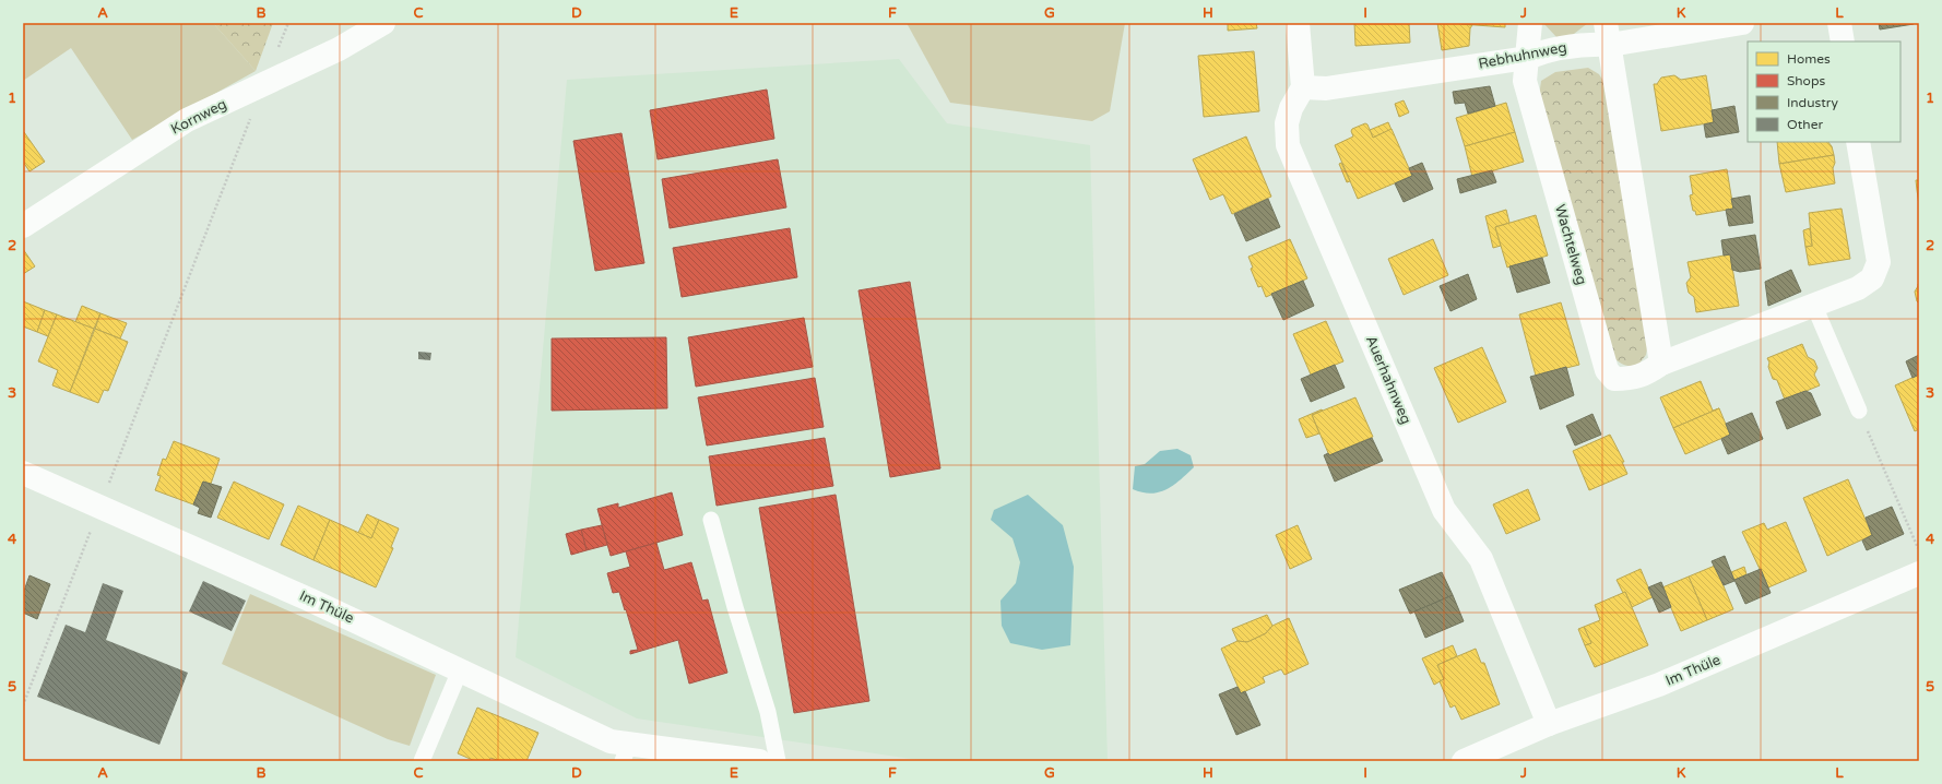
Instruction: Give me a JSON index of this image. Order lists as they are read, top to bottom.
{
  "streets": {
    "street": [
      "Rebhuhnweg",
      "Kornweg",
      "Wachtelweg",
      "Auerhahnweg",
      "Im Thüle"
    ]
  },
  "crossings": [
    ["Rebhuhnweg", "Wachtelweg"],
    ["Rebhuhnweg", "Auerhahnweg"],
    ["Auerhahnweg", "Im Thüle"]
  ],
  "legend": [
    "Homes",
    "Shops",
    "Industry",
    "Other"
  ],
  "grid": {
    "columns": [
      "A",
      "B",
      "C",
      "D",
      "E",
      "F",
      "G",
      "H",
      "I",
      "J",
      "K",
      "L"
    ],
    "rows": [
      "1",
      "2",
      "3",
      "4",
      "5"
    ]
  }
}
